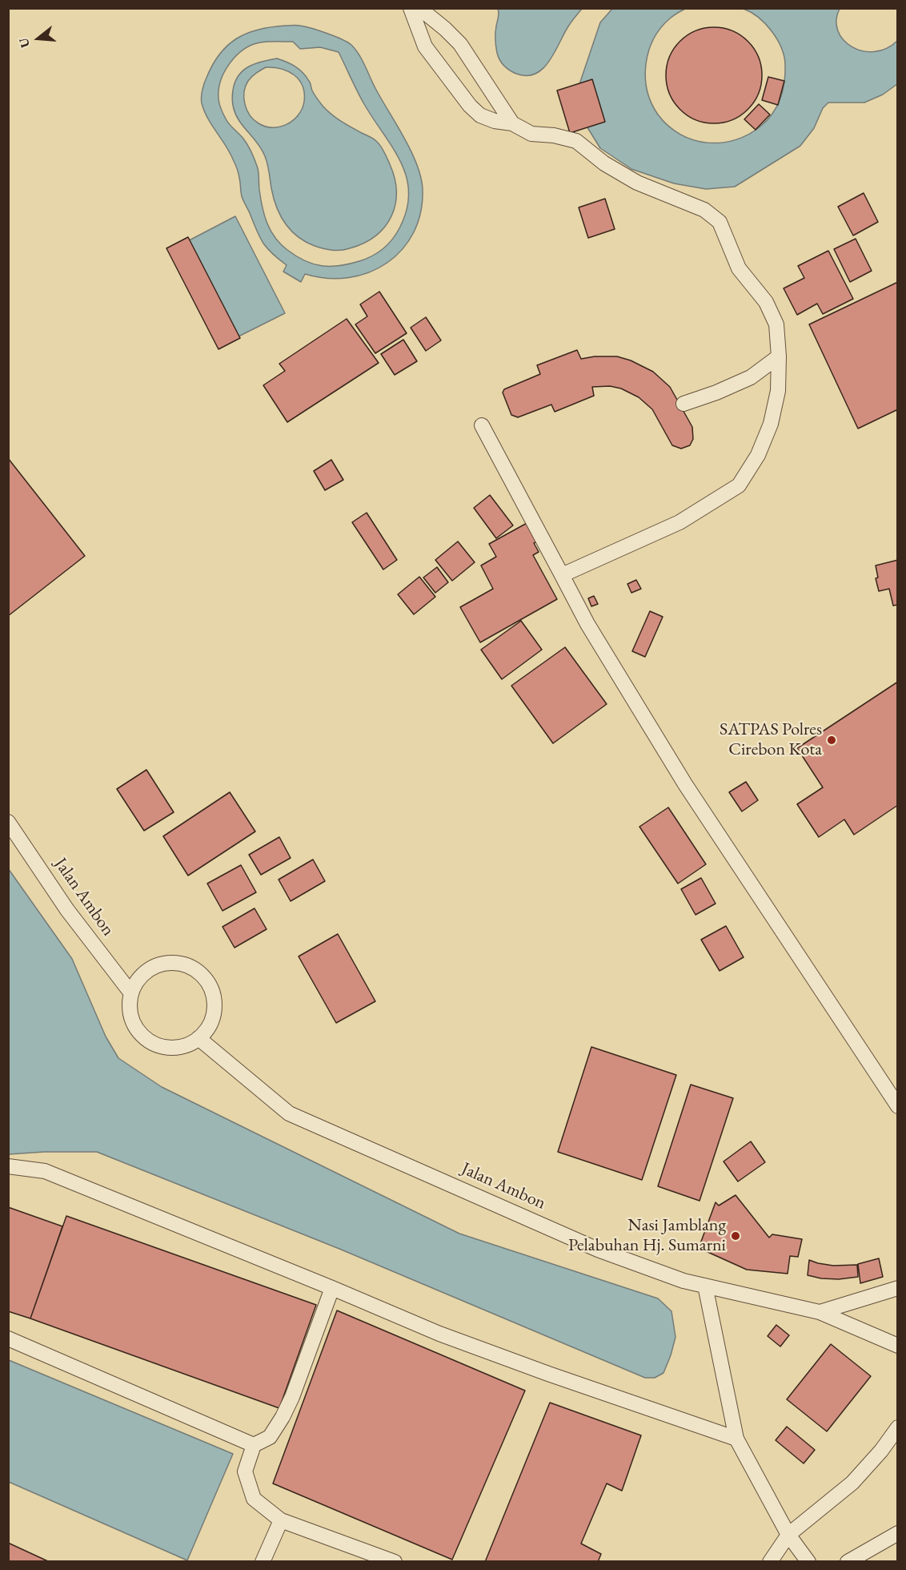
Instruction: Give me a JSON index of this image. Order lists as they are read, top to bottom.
{
  "streets": {
    "lane": ["Jalan Ambon"]
  },
  "places": ["SATPAS Polres Cirebon Kota", "Nasi Jamblang Pelabuhan Hj. Sumarni"],
  "north": "left"
}
